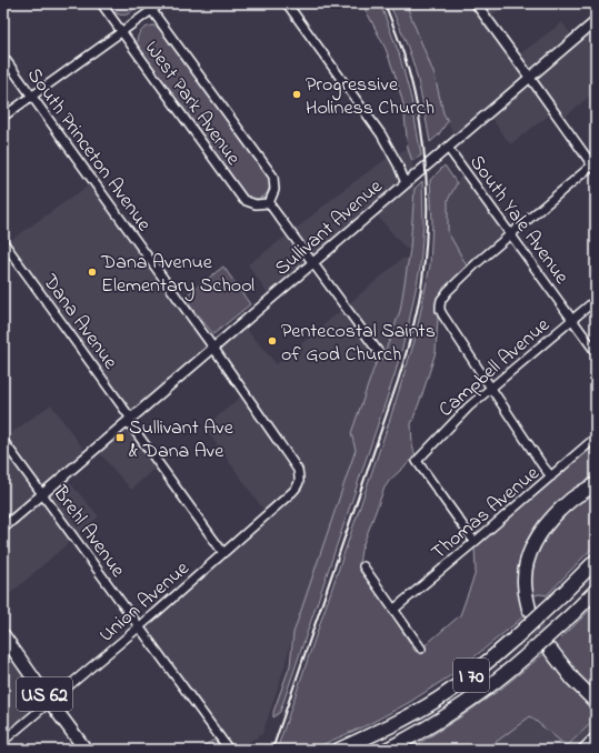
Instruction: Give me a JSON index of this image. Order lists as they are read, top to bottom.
{
  "streets": {
    "highway": ["I 70"],
    "main road": ["US 62"],
    "street": [
      "West Park Avenue",
      "South Princeton Avenue",
      "South Yale Avenue",
      "Sullivant Avenue",
      "Dana Avenue",
      "Campbell Avenue",
      "Thomas Avenue",
      "Brehl Avenue",
      "Union Avenue"
    ]
  },
  "crossings": [
    ["South Princeton Avenue", "Sullivant Avenue"],
    ["South Princeton Avenue", "Union Avenue"],
    ["South Yale Avenue", "Sullivant Avenue"],
    ["South Yale Avenue", "Campbell Avenue"],
    ["Sullivant Avenue", "Dana Avenue"],
    ["Sullivant Avenue", "Brehl Avenue"],
    ["Dana Avenue", "Union Avenue"],
    ["Campbell Avenue", "Thomas Avenue"],
    ["Brehl Avenue", "Union Avenue"],
    ["Union Avenue", "US 62"]
  ],
  "places": {
    "other": ["Progressive Holiness Church", "Dana Avenue Elementary School", "Pentecostal Saints of God Church"],
    "transit": ["Sullivant Ave & Dana Ave"]
  }
}
